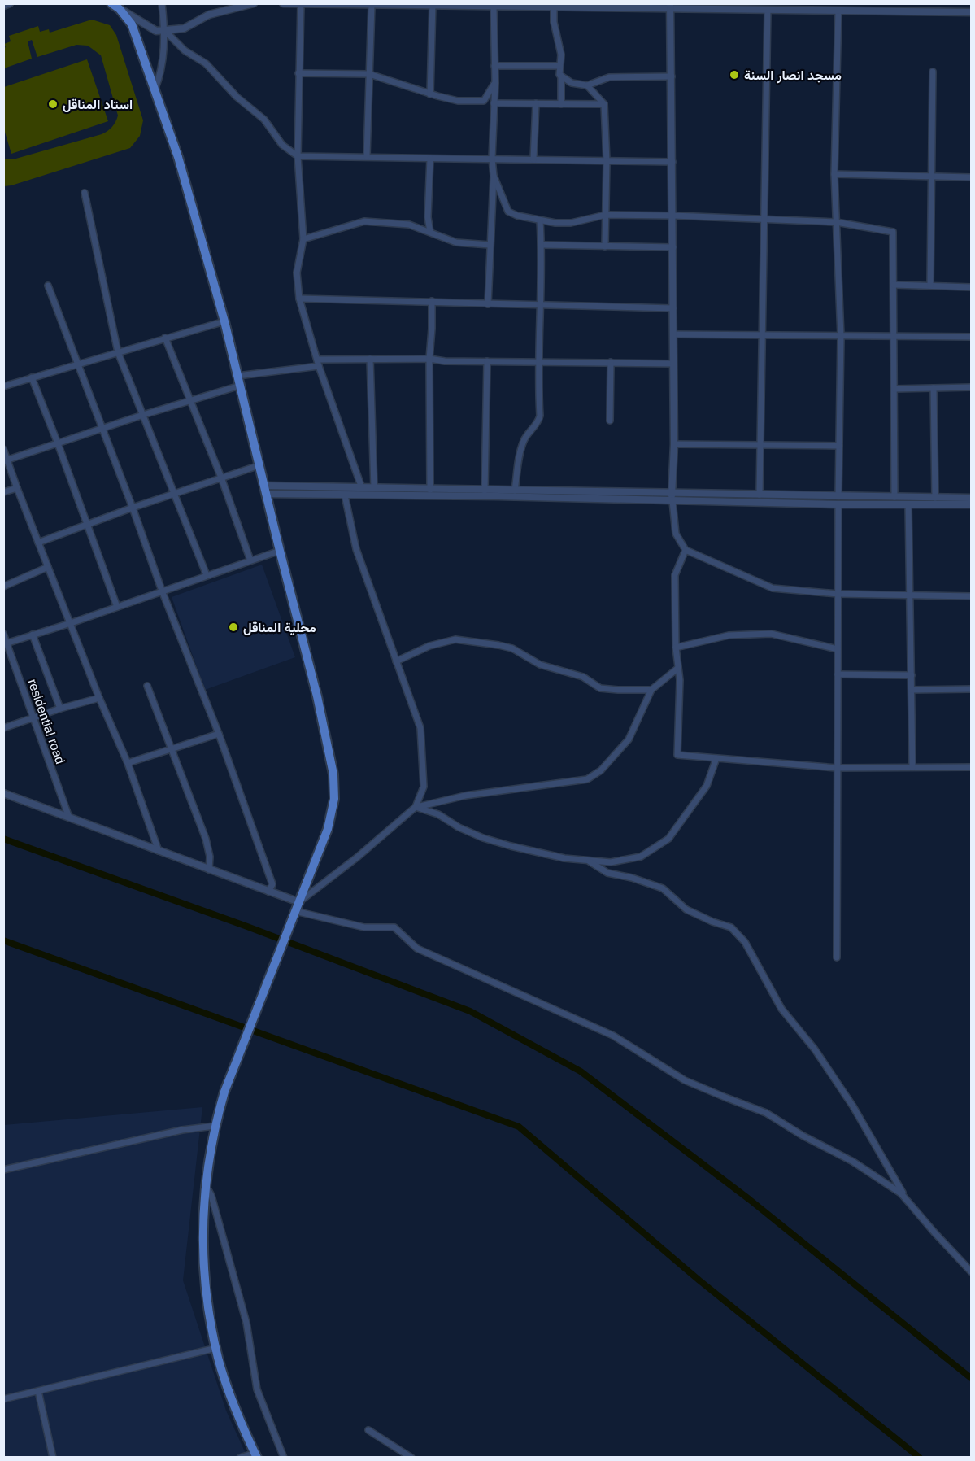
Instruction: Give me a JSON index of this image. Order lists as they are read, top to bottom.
{
  "streets": {
    "street": ["residential road"]
  },
  "places": ["مسجد انصار السنة", "استاد المناقل", "محلية المناقل"]
}
